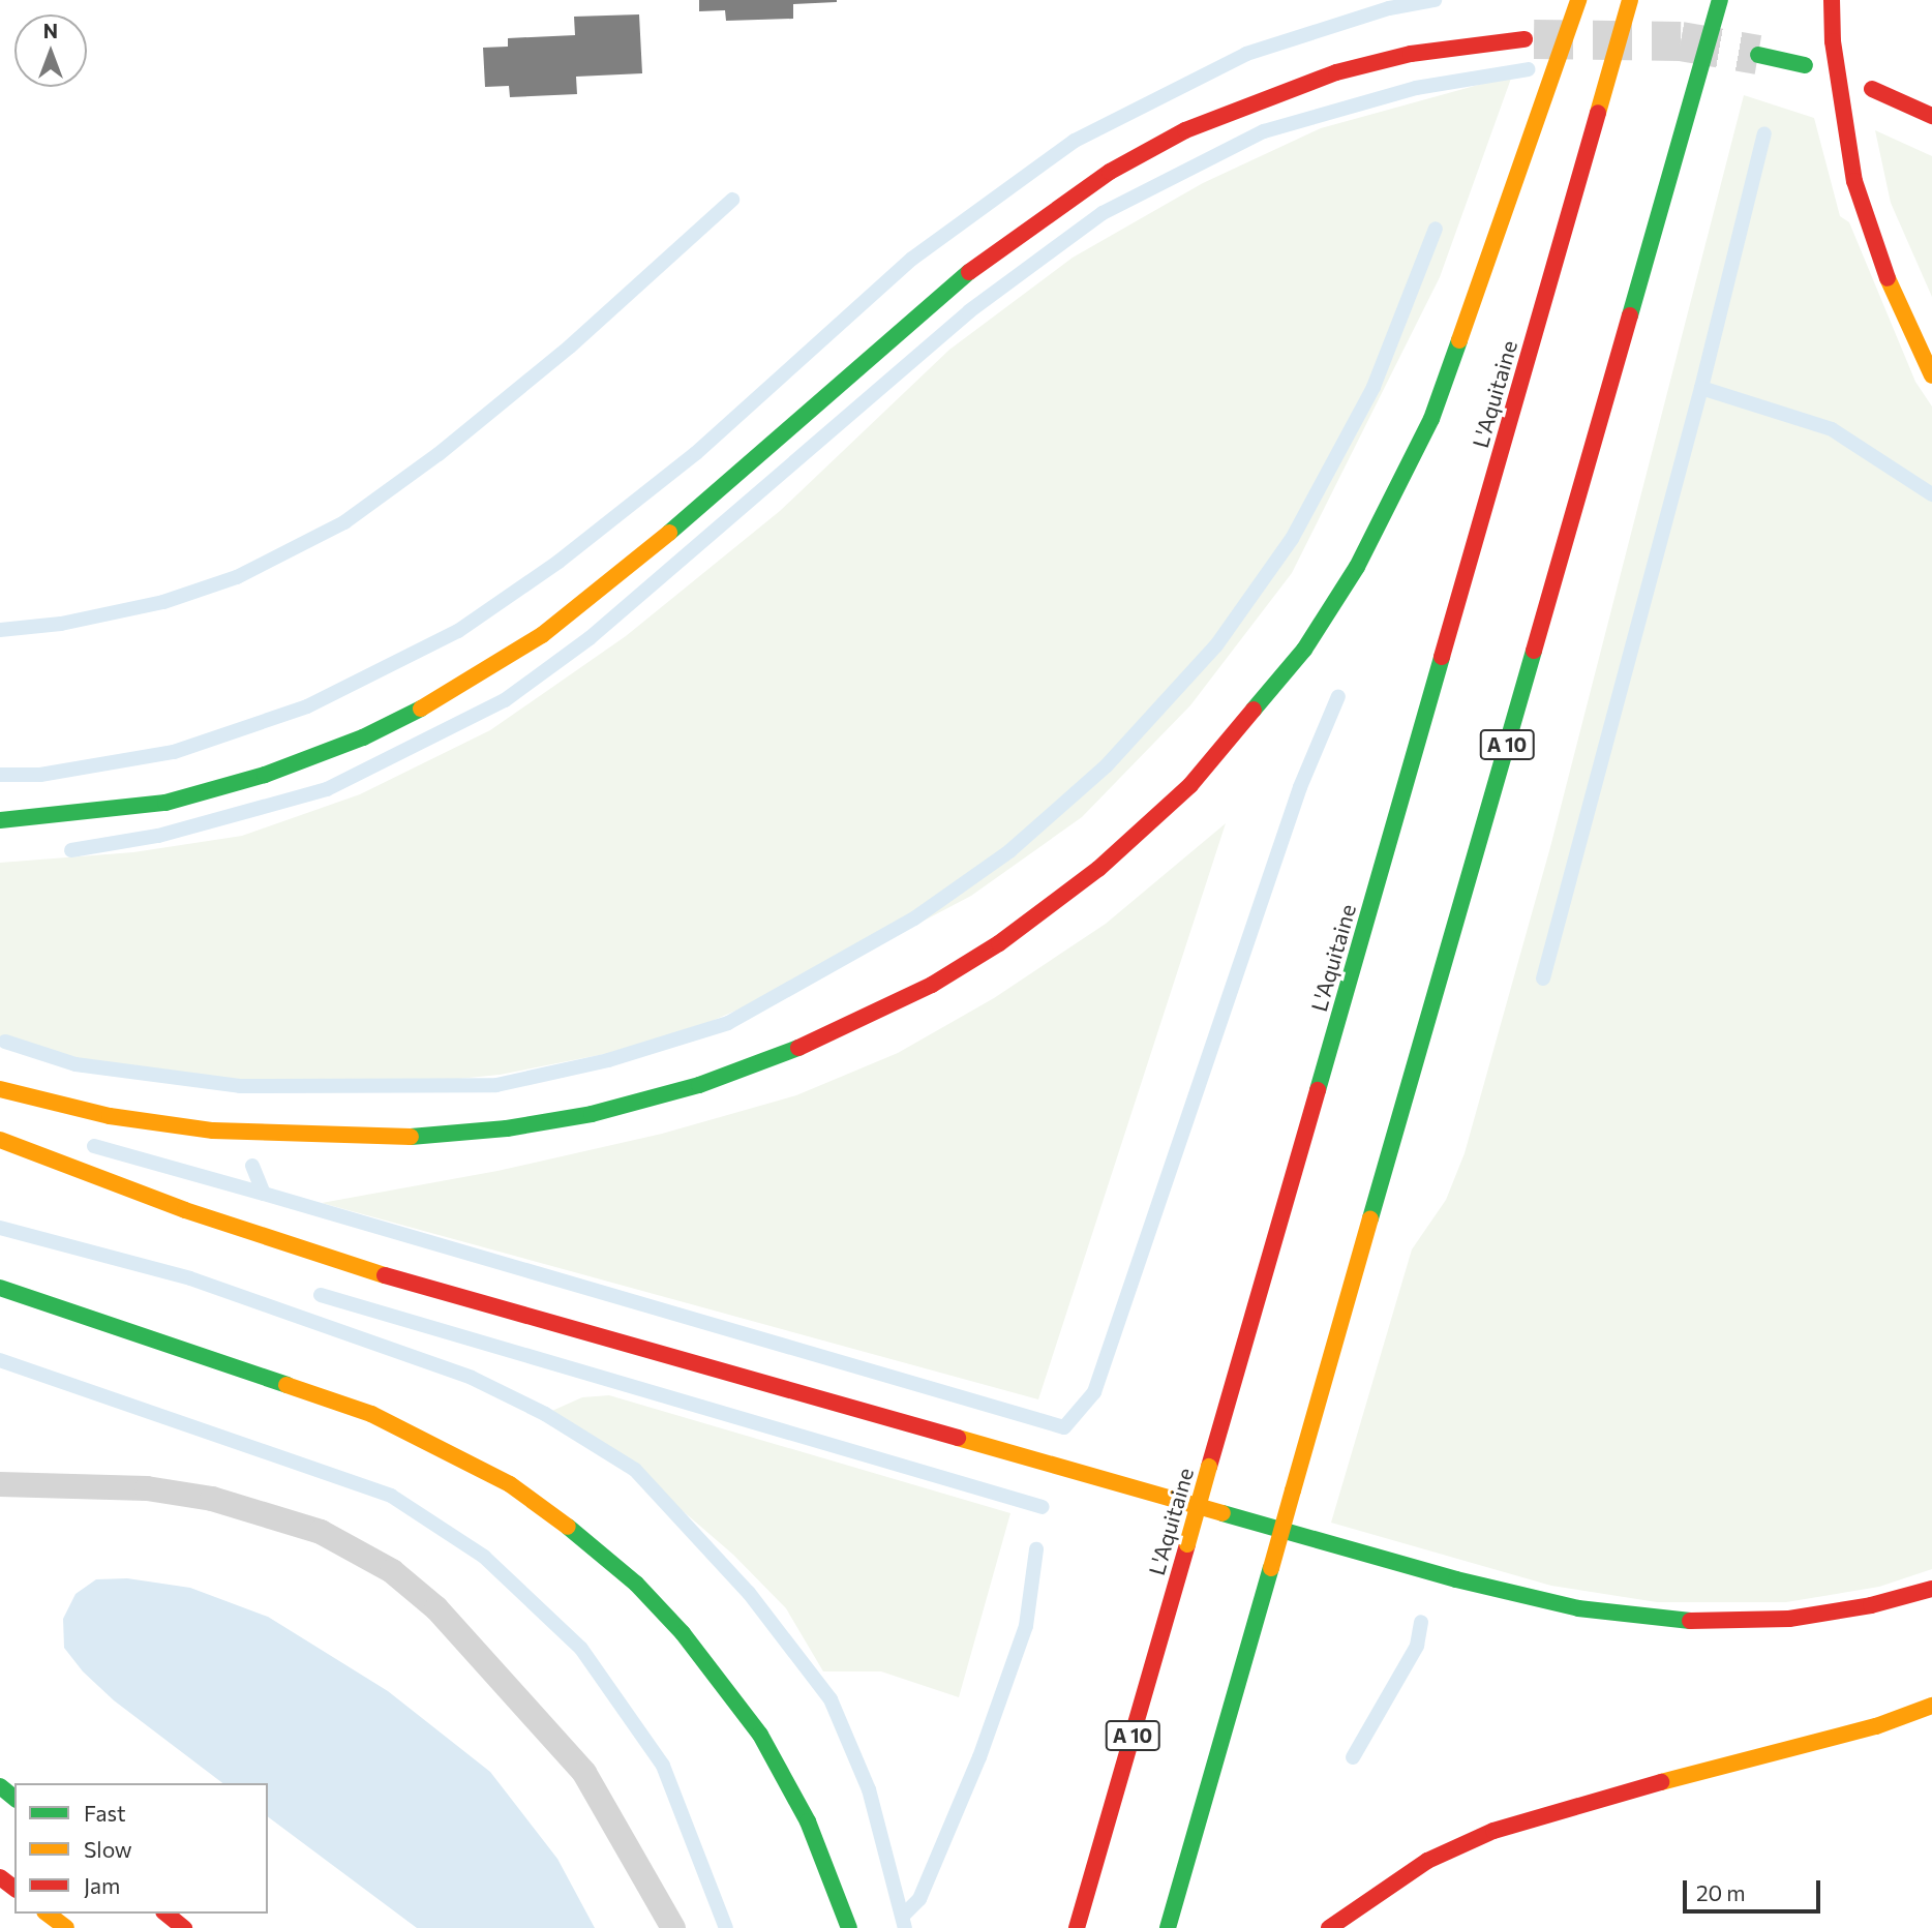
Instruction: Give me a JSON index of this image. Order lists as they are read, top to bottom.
{
  "streets": {
    "highway": ["L'Aquitaine", "A 10"]
  },
  "legend": ["Fast", "Slow", "Jam"],
  "scale_bar": "20 m",
  "north": "top"
}
